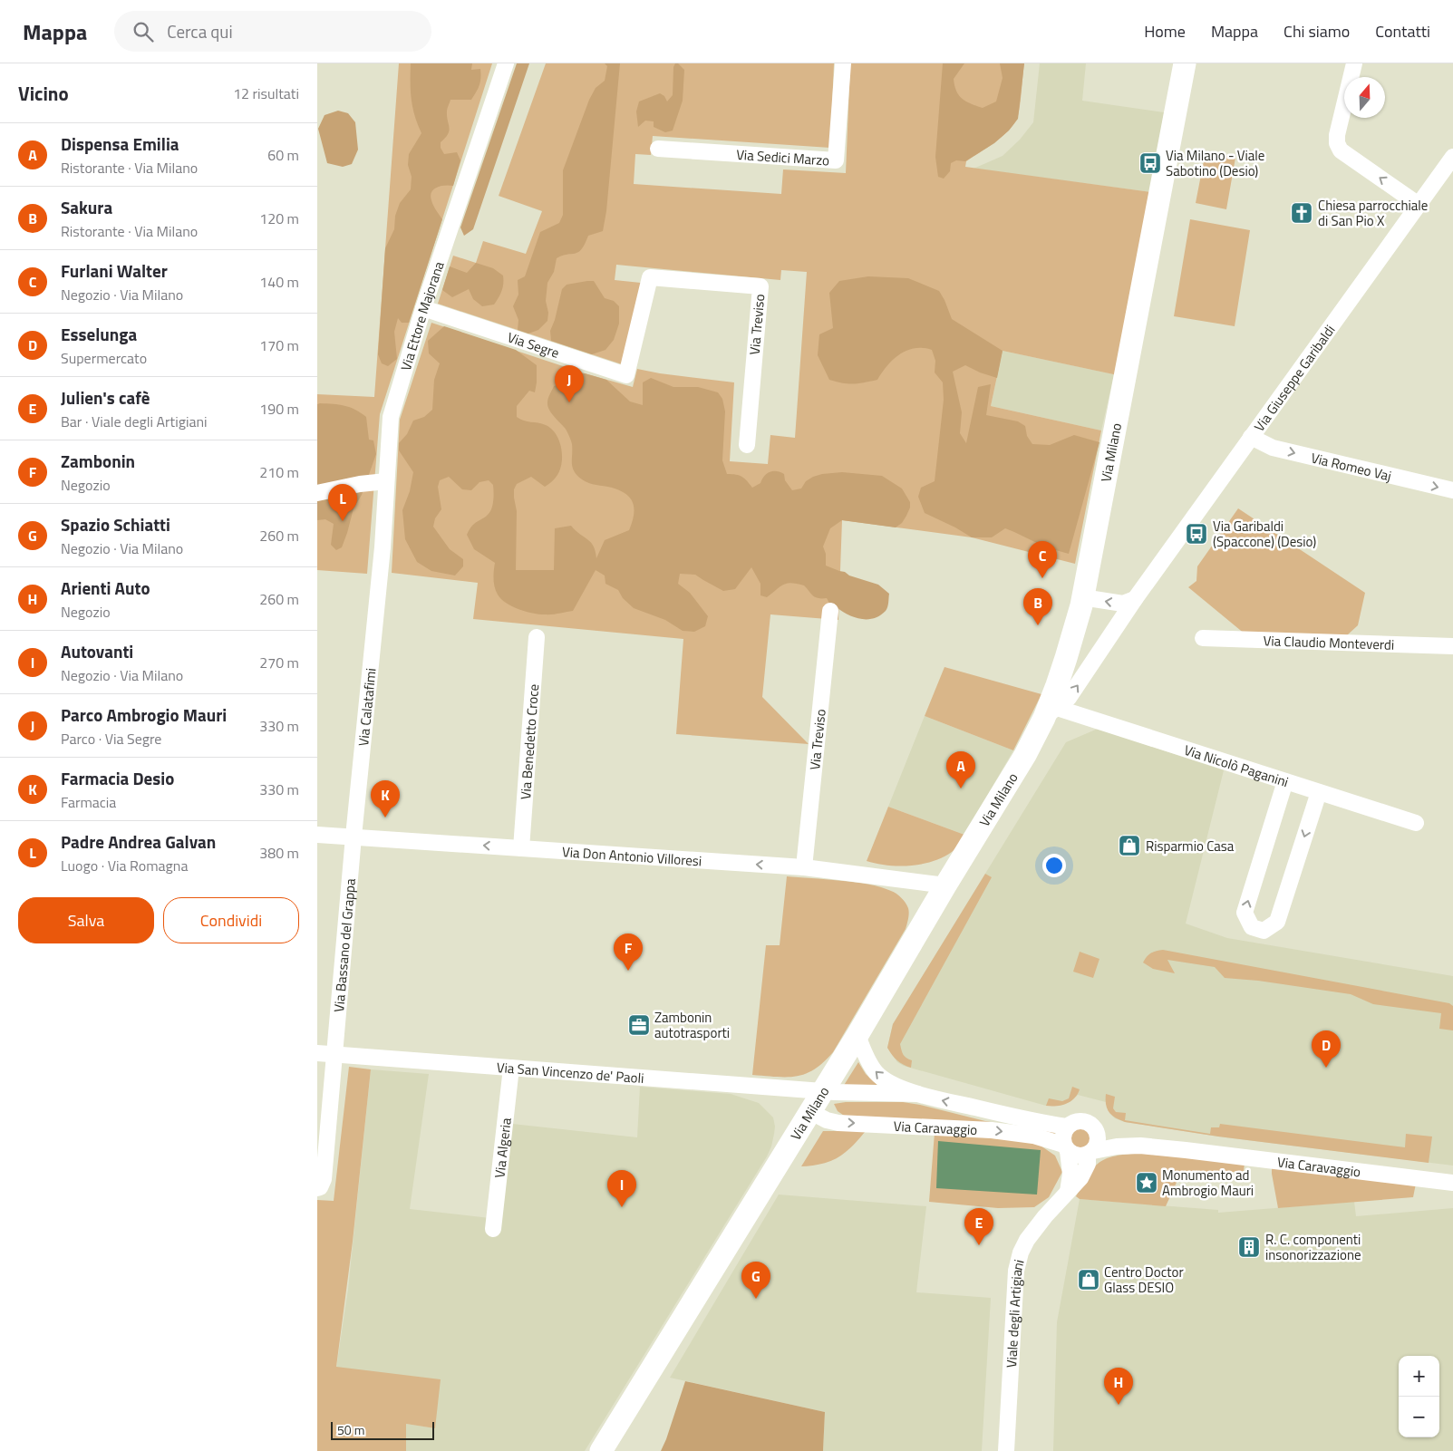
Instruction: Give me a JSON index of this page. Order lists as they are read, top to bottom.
{
  "streets": {
    "main road": ["Via Milano"],
    "street": [
      "Via Sedici Marzo",
      "Via Ettore Majorana",
      "Via Treviso",
      "Via Segre",
      "Via Giuseppe Garibaldi",
      "Via Romeo Vaj",
      "Via Claudio Monteverdi",
      "Via Calatafimi",
      "Via Benedetto Croce",
      "Via Nicolò Paganini",
      "Via Don Antonio Villoresi",
      "Via Bassano del Grappa",
      "Via San Vincenzo de' Paoli",
      "Via Caravaggio",
      "Via Algeria",
      "Viale degli Artigiani"
    ]
  },
  "crossings": [
    ["Via Ettore Majorana", "Via Segre"],
    ["Via Ettore Majorana", "Via Calatafimi"],
    ["Via Treviso", "Via Segre"],
    ["Via Treviso", "Via Don Antonio Villoresi"],
    ["Via Giuseppe Garibaldi", "Via Milano"],
    ["Via Giuseppe Garibaldi", "Via Romeo Vaj"],
    ["Via Giuseppe Garibaldi", "Via Nicolò Paganini"],
    ["Via Milano", "Via Nicolò Paganini"],
    ["Via Milano", "Via Don Antonio Villoresi"],
    ["Via Milano", "Via San Vincenzo de' Paoli"],
    ["Via Milano", "Via Caravaggio"],
    ["Via Calatafimi", "Via Don Antonio Villoresi"],
    ["Via Calatafimi", "Via Bassano del Grappa"],
    ["Via Benedetto Croce", "Via Don Antonio Villoresi"],
    ["Via Don Antonio Villoresi", "Via Bassano del Grappa"],
    ["Via Bassano del Grappa", "Via San Vincenzo de' Paoli"],
    ["Via San Vincenzo de' Paoli", "Via Caravaggio"],
    ["Via San Vincenzo de' Paoli", "Via Algeria"],
    ["Via Caravaggio", "Viale degli Artigiani"]
  ],
  "one_way": ["Via Romeo Vaj", "Via Don Antonio Villoresi"],
  "places": {
    "bus stop": ["Via Milano - Viale Sabotino (Desio)", "Via Garibaldi (Spaccone) (Desio)"],
    "church": ["Chiesa parrocchiale di San Pio X"],
    "shop": ["Risparmio Casa", "Centro Doctor Glass DESIO"],
    "office": ["Zambonin autotrasporti"],
    "place": ["Monumento ad Ambrogio Mauri"],
    "building": ["R. C. componenti insonorizzazione"]
  },
  "scale_bar": "50 m",
  "north": "top",
  "page": {
    "header": "Mappa",
    "search": "Cerca qui",
    "nav": [
      "Home",
      "Mappa",
      "Chi siamo",
      "Contatti"
    ],
    "heading": ["Vicino", "12 risultati"],
    "list": [
      {
        "mark": "A",
        "name": "Dispensa Emilia",
        "note": "Ristorante · Via Milano",
        "value": "60 m"
      },
      {
        "mark": "B",
        "name": "Sakura",
        "note": "Ristorante · Via Milano",
        "value": "120 m"
      },
      {
        "mark": "C",
        "name": "Furlani Walter",
        "note": "Negozio · Via Milano",
        "value": "140 m"
      },
      {
        "mark": "D",
        "name": "Esselunga",
        "note": "Supermercato",
        "value": "170 m"
      },
      {
        "mark": "E",
        "name": "Julien's cafè",
        "note": "Bar · Viale degli Artigiani",
        "value": "190 m"
      },
      {
        "mark": "F",
        "name": "Zambonin",
        "note": "Negozio",
        "value": "210 m"
      },
      {
        "mark": "G",
        "name": "Spazio Schiatti",
        "note": "Negozio · Via Milano",
        "value": "260 m"
      },
      {
        "mark": "H",
        "name": "Arienti Auto",
        "note": "Negozio",
        "value": "260 m"
      },
      {
        "mark": "I",
        "name": "Autovanti",
        "note": "Negozio · Via Milano",
        "value": "270 m"
      },
      {
        "mark": "J",
        "name": "Parco Ambrogio Mauri",
        "note": "Parco · Via Segre",
        "value": "330 m"
      },
      {
        "mark": "K",
        "name": "Farmacia Desio",
        "note": "Farmacia",
        "value": "330 m"
      },
      {
        "mark": "L",
        "name": "Padre Andrea Galvan",
        "note": "Luogo · Via Romagna",
        "value": "380 m"
      }
    ],
    "pins": [
      "J",
      "L",
      "C",
      "B",
      "A",
      "K",
      "F",
      "D",
      "I",
      "E",
      "G",
      "H"
    ],
    "buttons": ["Salva", "Condividi"],
    "map_buttons": ["+", "−"],
    "scale": "50 m"
  }
}
